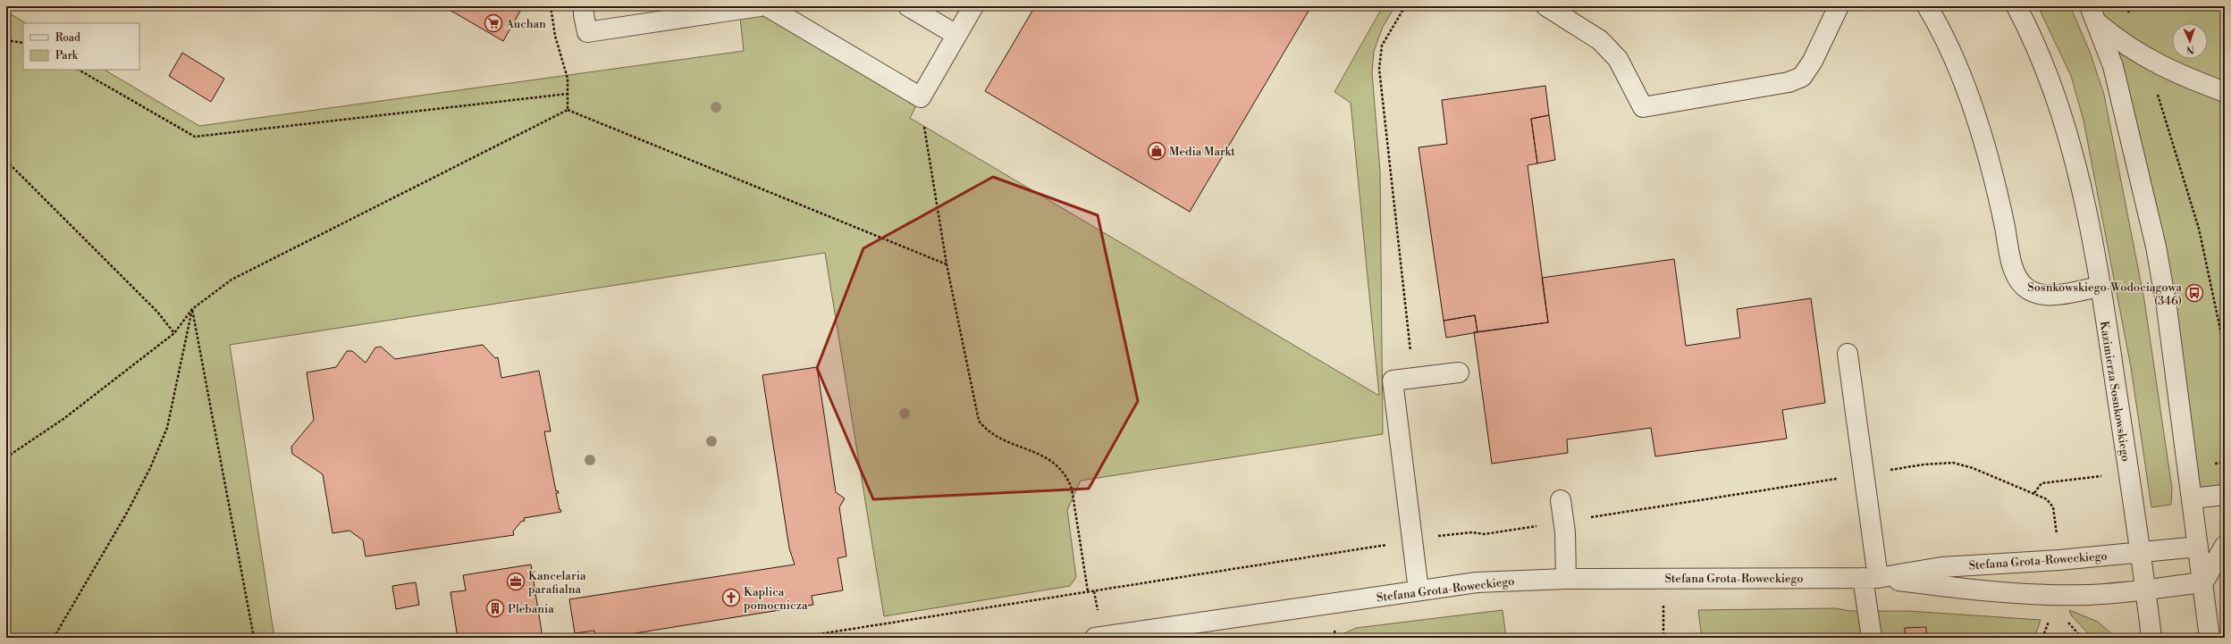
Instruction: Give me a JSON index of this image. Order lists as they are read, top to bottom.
{
  "streets": {
    "street": ["Kazimierza Sosnkowskiego", "Stefana Grota-Roweckiego"]
  },
  "crossings": [
    ["Kazimierza Sosnkowskiego", "Stefana Grota-Roweckiego"]
  ],
  "places": {
    "supermarket": ["Auchan"],
    "shop": ["Media Markt"],
    "bus stop": ["Sosnkowskiego-Wodociągowa (346)"],
    "office": ["Kancelaria parafialna"],
    "church": ["Kaplica pomocnicza"],
    "building": ["Plebania"]
  },
  "legend": ["Road", "Park"],
  "north": "bottom"
}
